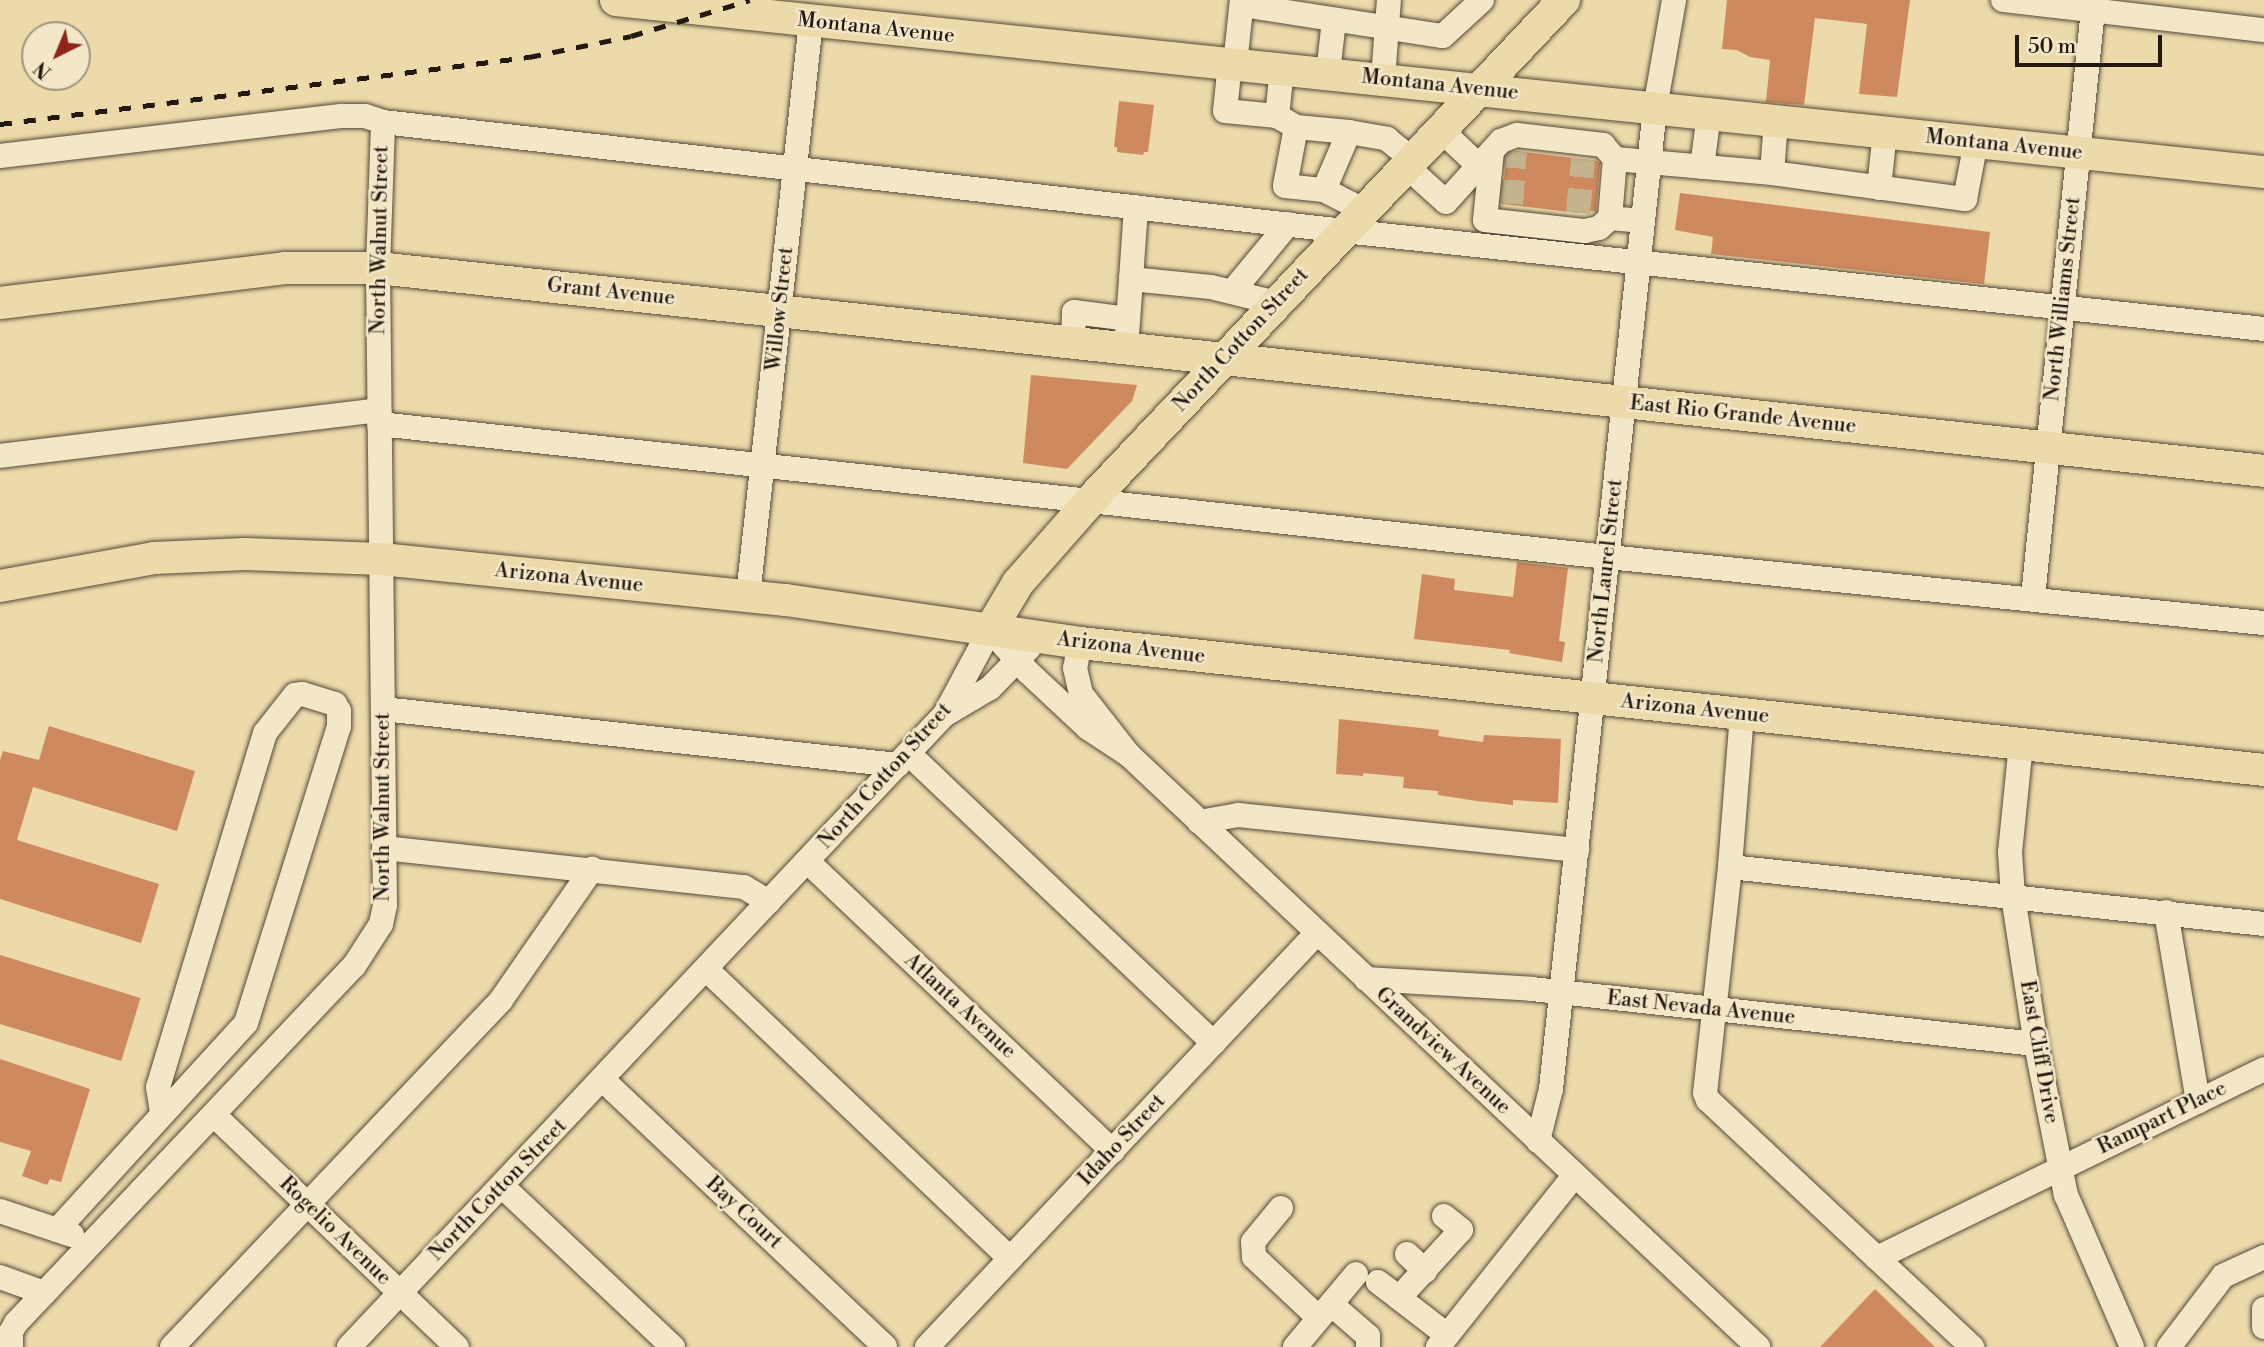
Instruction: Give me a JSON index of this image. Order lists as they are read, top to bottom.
{
  "streets": {
    "main road": [
      "Montana Avenue",
      "Grant Avenue",
      "North Cotton Street",
      "East Rio Grande Avenue",
      "Arizona Avenue"
    ],
    "street": [
      "North Walnut Street",
      "North Williams Street",
      "Willow Street",
      "North Laurel Street",
      "Atlanta Avenue",
      "East Nevada Avenue",
      "Grandview Avenue",
      "East Cliff Drive",
      "Rampart Place",
      "Idaho Street",
      "Bay Court",
      "Rogelio Avenue"
    ]
  },
  "crossings": [
    ["Montana Avenue", "North Williams Street"],
    ["Montana Avenue", "Willow Street"],
    ["Montana Avenue", "North Cotton Street"],
    ["Montana Avenue", "North Laurel Street"],
    ["North Walnut Street", "Grant Avenue"],
    ["North Walnut Street", "Arizona Avenue"],
    ["North Walnut Street", "Rogelio Avenue"],
    ["Grant Avenue", "Willow Street"],
    ["Grant Avenue", "North Cotton Street"],
    ["Grant Avenue", "East Rio Grande Avenue"],
    ["North Williams Street", "East Rio Grande Avenue"],
    ["Willow Street", "Arizona Avenue"],
    ["North Cotton Street", "East Rio Grande Avenue"],
    ["North Cotton Street", "Arizona Avenue"],
    ["North Cotton Street", "Atlanta Avenue"],
    ["North Cotton Street", "Grandview Avenue"],
    ["North Cotton Street", "Bay Court"],
    ["North Cotton Street", "Rogelio Avenue"],
    ["East Rio Grande Avenue", "North Laurel Street"],
    ["North Laurel Street", "Arizona Avenue"],
    ["North Laurel Street", "East Nevada Avenue"],
    ["North Laurel Street", "Grandview Avenue"],
    ["Arizona Avenue", "Grandview Avenue"],
    ["Arizona Avenue", "East Cliff Drive"],
    ["Atlanta Avenue", "Idaho Street"],
    ["East Nevada Avenue", "Grandview Avenue"],
    ["East Nevada Avenue", "East Cliff Drive"],
    ["Grandview Avenue", "Idaho Street"],
    ["East Cliff Drive", "Rampart Place"]
  ],
  "scale_bar": "50 m",
  "north": "bottom left"
}
